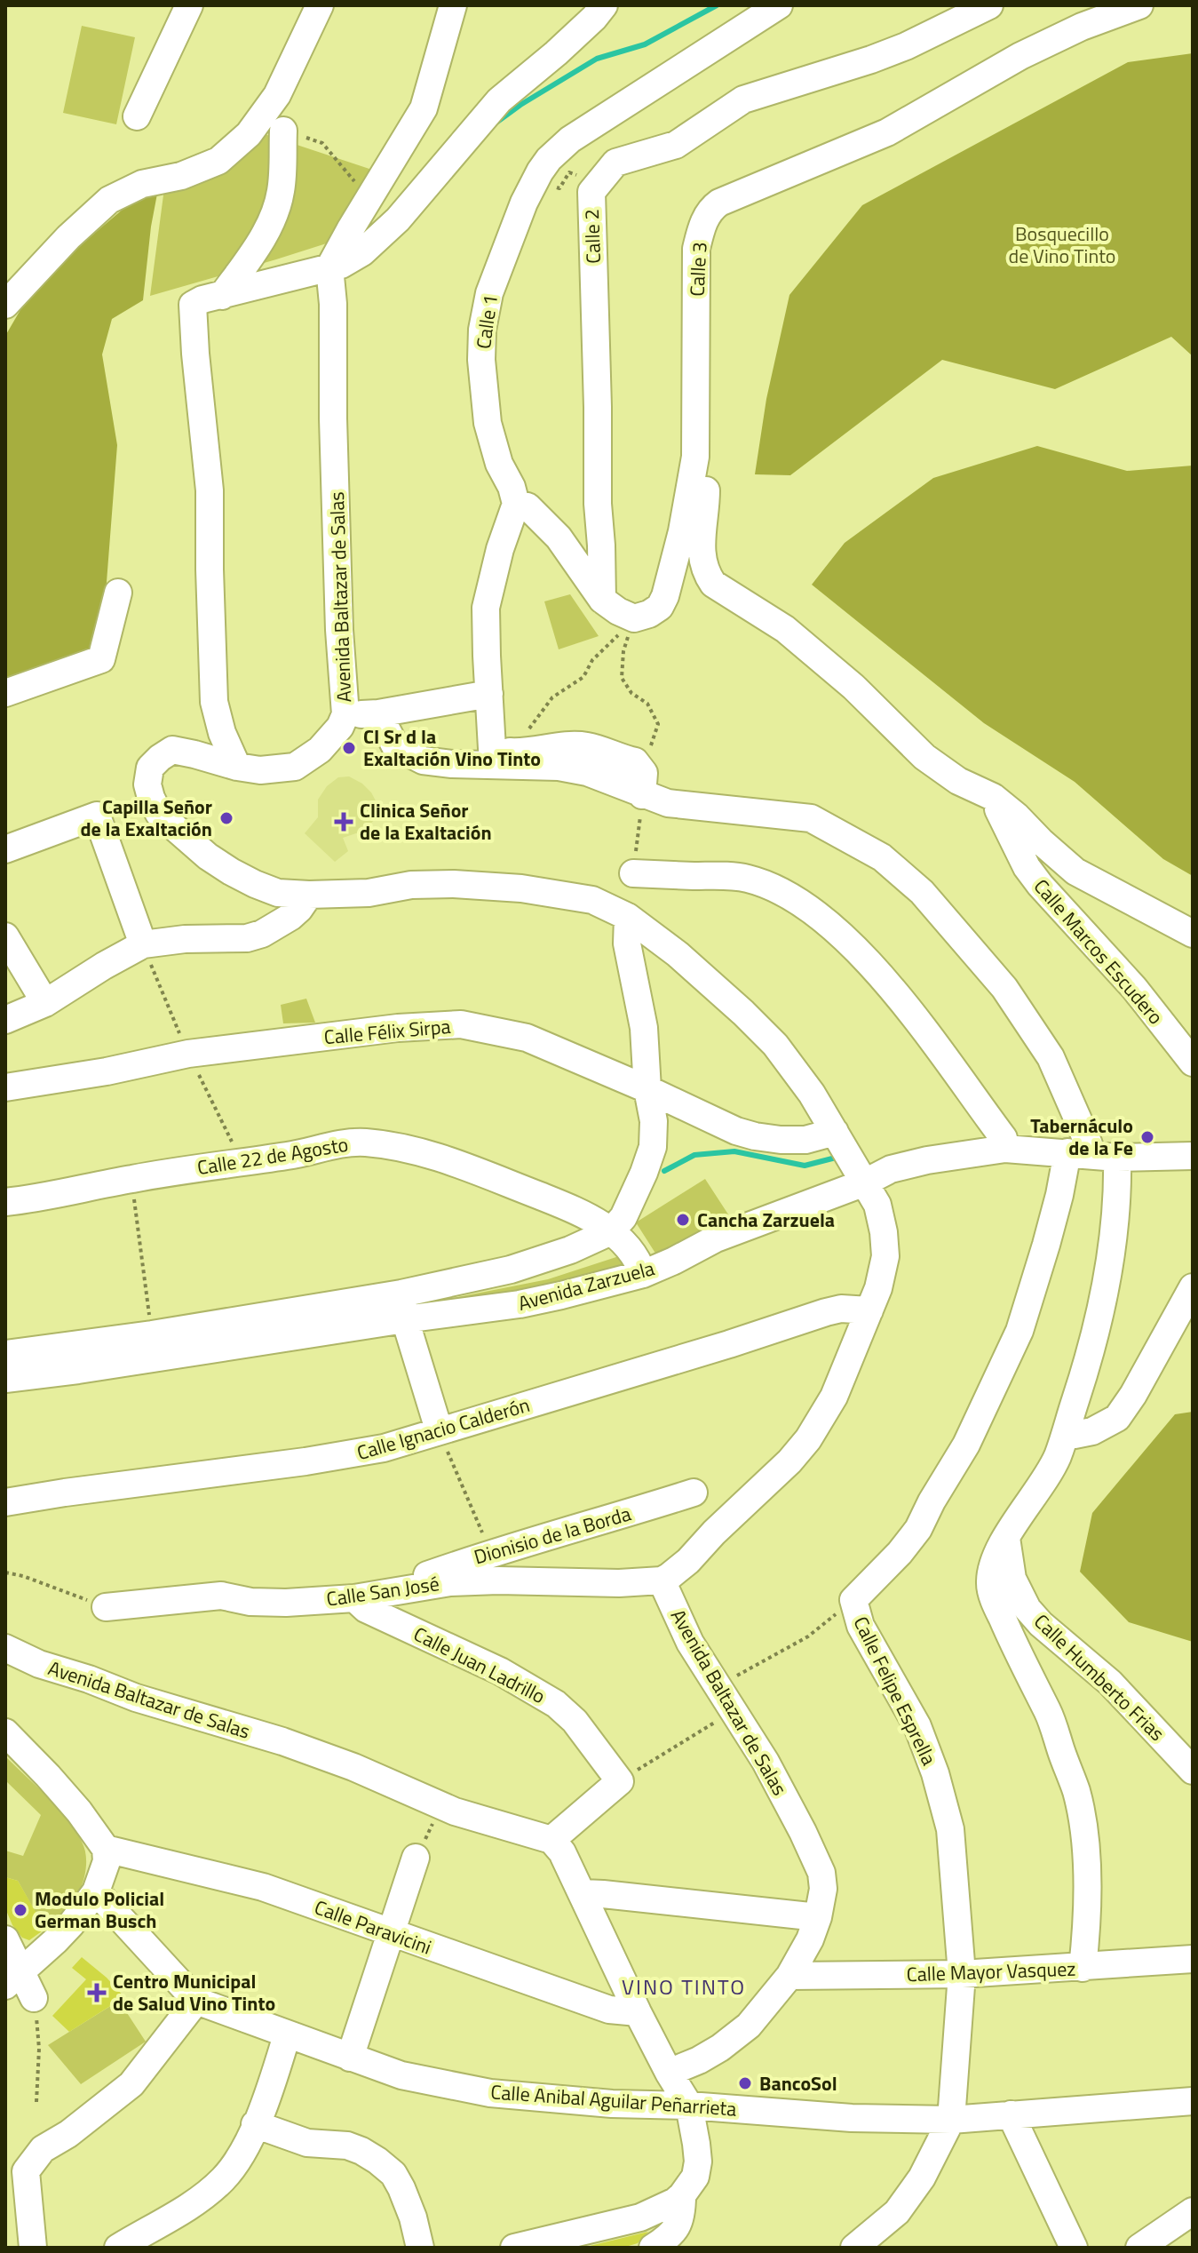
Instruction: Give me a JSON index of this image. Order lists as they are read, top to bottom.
{
  "streets": {
    "street": [
      "Calle 2",
      "Calle 3",
      "Calle 1",
      "Avenida Baltazar de Salas",
      "Calle Marcos Escudero",
      "Calle Félix Sirpa",
      "Calle 22 de Agosto",
      "Avenida Zarzuela",
      "Calle Ignacio Calderón",
      "Dionisio de la Borda",
      "Calle San José",
      "Calle Juan Ladrillo",
      "Calle Humberto Frias",
      "Calle Felipe Esprella",
      "Calle Paravicini",
      "Calle Mayor Vasquez",
      "Calle Anibal Aguilar Peñarrieta"
    ]
  },
  "crossings": [
    ["Avenida Baltazar de Salas", "Calle Félix Sirpa"],
    ["Avenida Baltazar de Salas", "Avenida Zarzuela"],
    ["Avenida Baltazar de Salas", "Calle Ignacio Calderón"],
    ["Avenida Baltazar de Salas", "Calle San José"],
    ["Avenida Baltazar de Salas", "Calle Mayor Vasquez"],
    ["Calle 22 de Agosto", "Avenida Zarzuela"],
    ["Dionisio de la Borda", "Calle San José"],
    ["Calle San José", "Calle Juan Ladrillo"],
    ["Calle Felipe Esprella", "Calle Mayor Vasquez"],
    ["Calle Felipe Esprella", "Calle Anibal Aguilar Peñarrieta"]
  ],
  "districts": ["VINO TINTO"],
  "parks": ["Bosquecillo de Vino Tinto"],
  "places": {
    "other": [
      "CI Sr d la Exaltación Vino Tinto",
      "Capilla Señor de la Exaltación",
      "Tabernáculo de la Fe",
      "Cancha Zarzuela",
      "Modulo Policial German Busch",
      "BancoSol"
    ],
    "health": ["Clinica Señor de la Exaltación", "Centro Municipal de Salud Vino Tinto"]
  }
}
